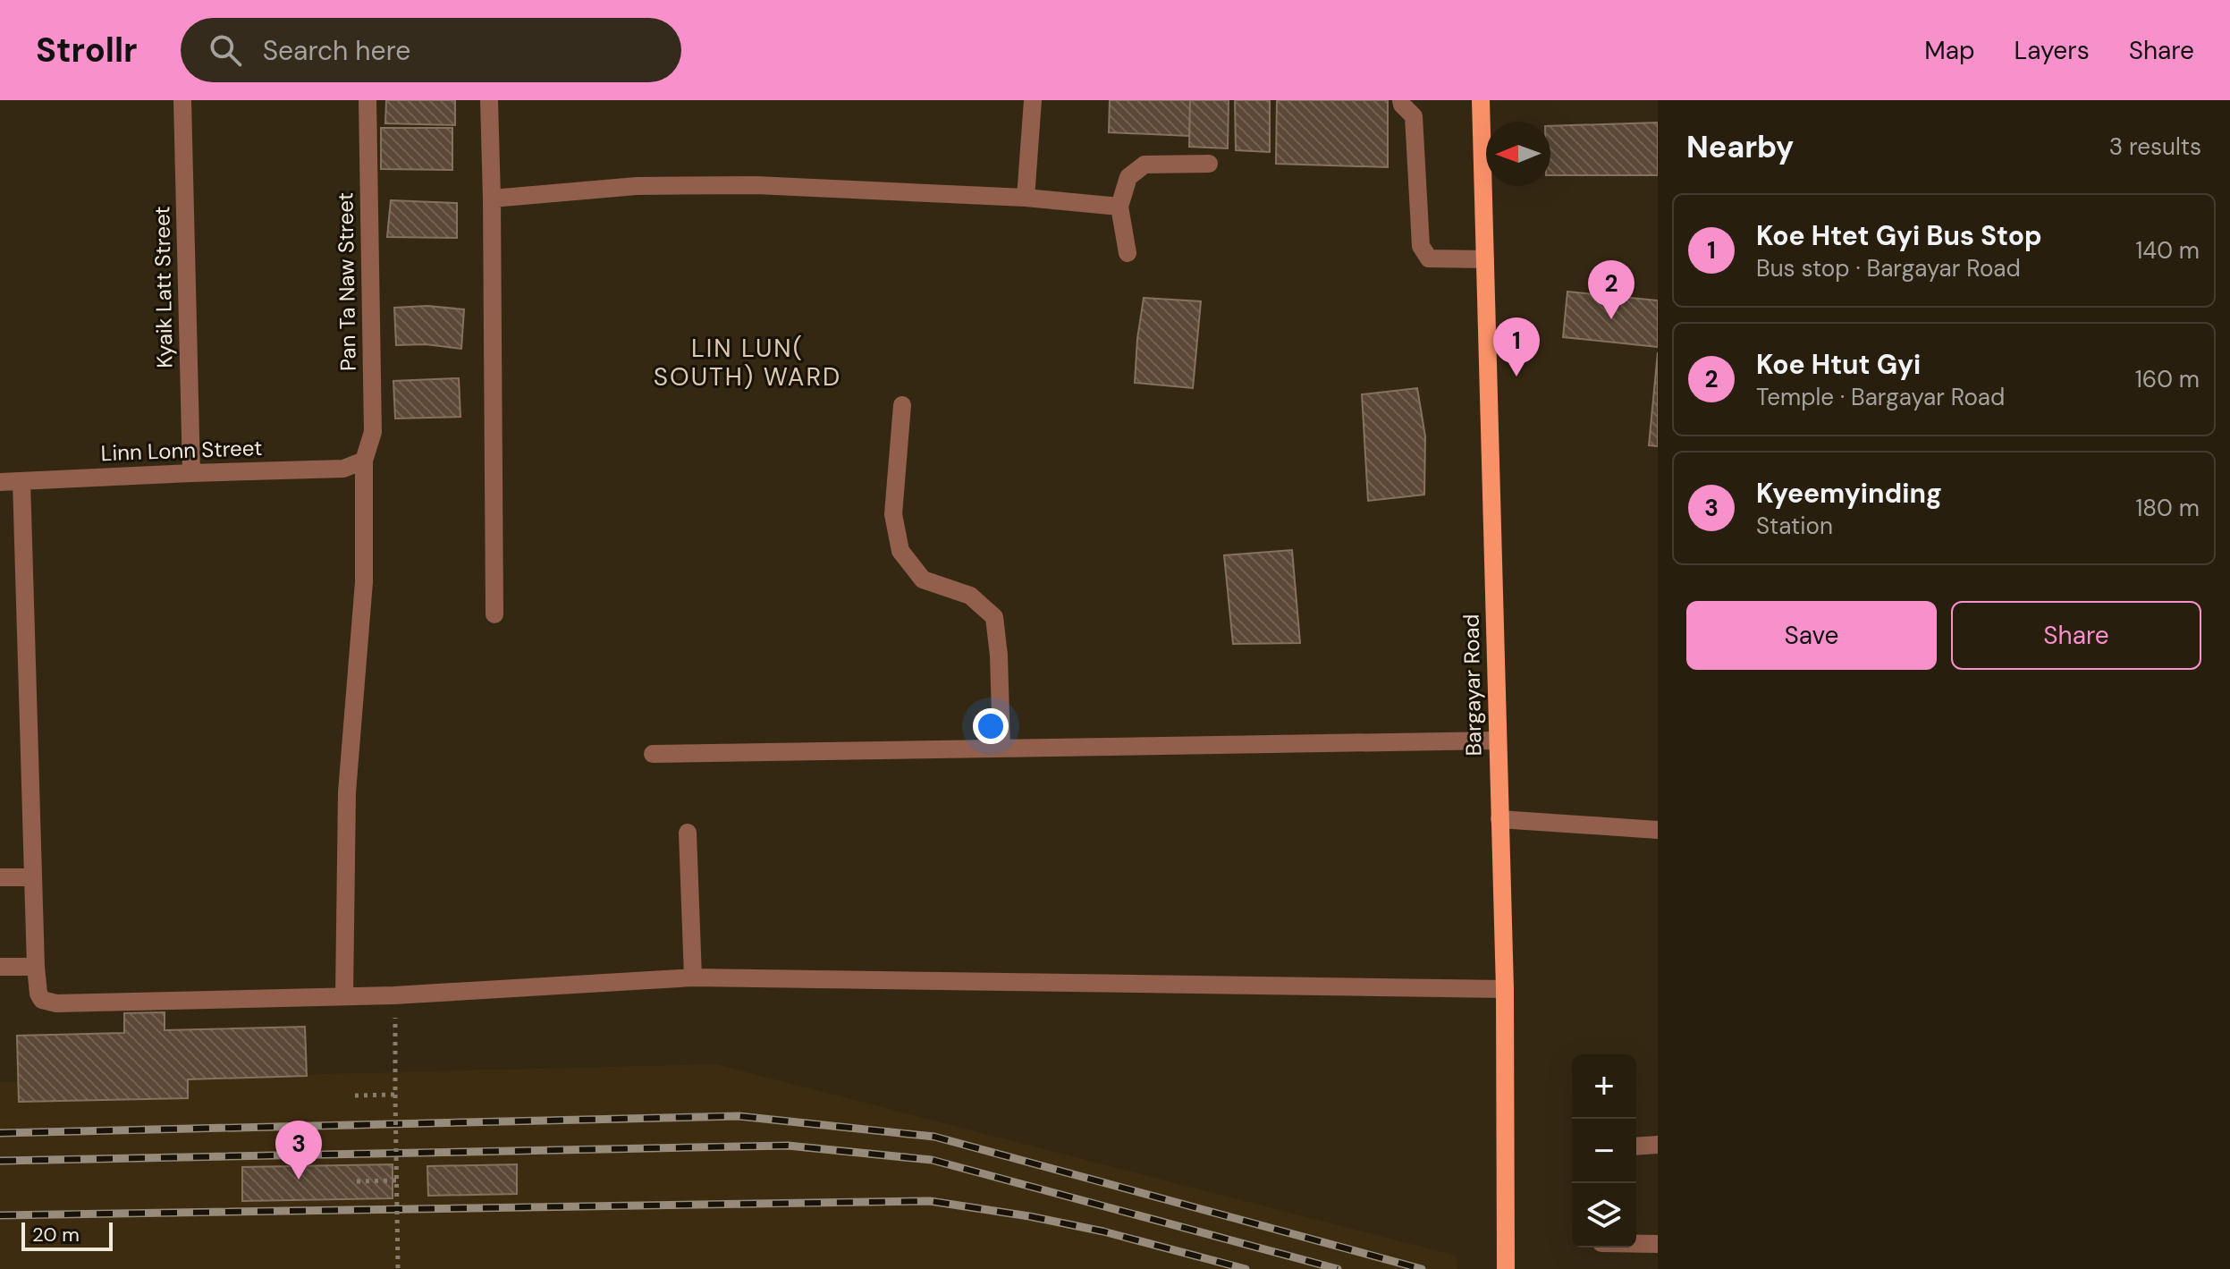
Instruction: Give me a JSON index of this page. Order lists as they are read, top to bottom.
{
  "streets": {
    "main road": ["Bargayar Road"],
    "street": ["Pan Ta Naw Street", "Kyaik Latt Street", "Linn Lonn Street"]
  },
  "crossings": [
    ["Pan Ta Naw Street", "Linn Lonn Street"],
    ["Kyaik Latt Street", "Linn Lonn Street"]
  ],
  "districts": ["LIN LUN( SOUTH) WARD"],
  "scale_bar": "20 m",
  "north": "left",
  "page": {
    "header": "Strollr",
    "search": "Search here",
    "nav": ["Map", "Layers", "Share"],
    "heading": ["Nearby", "3 results"],
    "list": [
      {
        "mark": "1",
        "name": "Koe Htet Gyi Bus Stop",
        "note": "Bus stop · Bargayar Road",
        "value": "140 m"
      },
      {
        "mark": "2",
        "name": "Koe Htut Gyi",
        "note": "Temple · Bargayar Road",
        "value": "160 m"
      },
      {
        "mark": "3",
        "name": "Kyeemyinding",
        "note": "Station",
        "value": "180 m"
      }
    ],
    "pins": ["2", "1", "3"],
    "buttons": ["Save", "Share"],
    "map_buttons": ["+", "−"],
    "scale": "20 m"
  }
}
